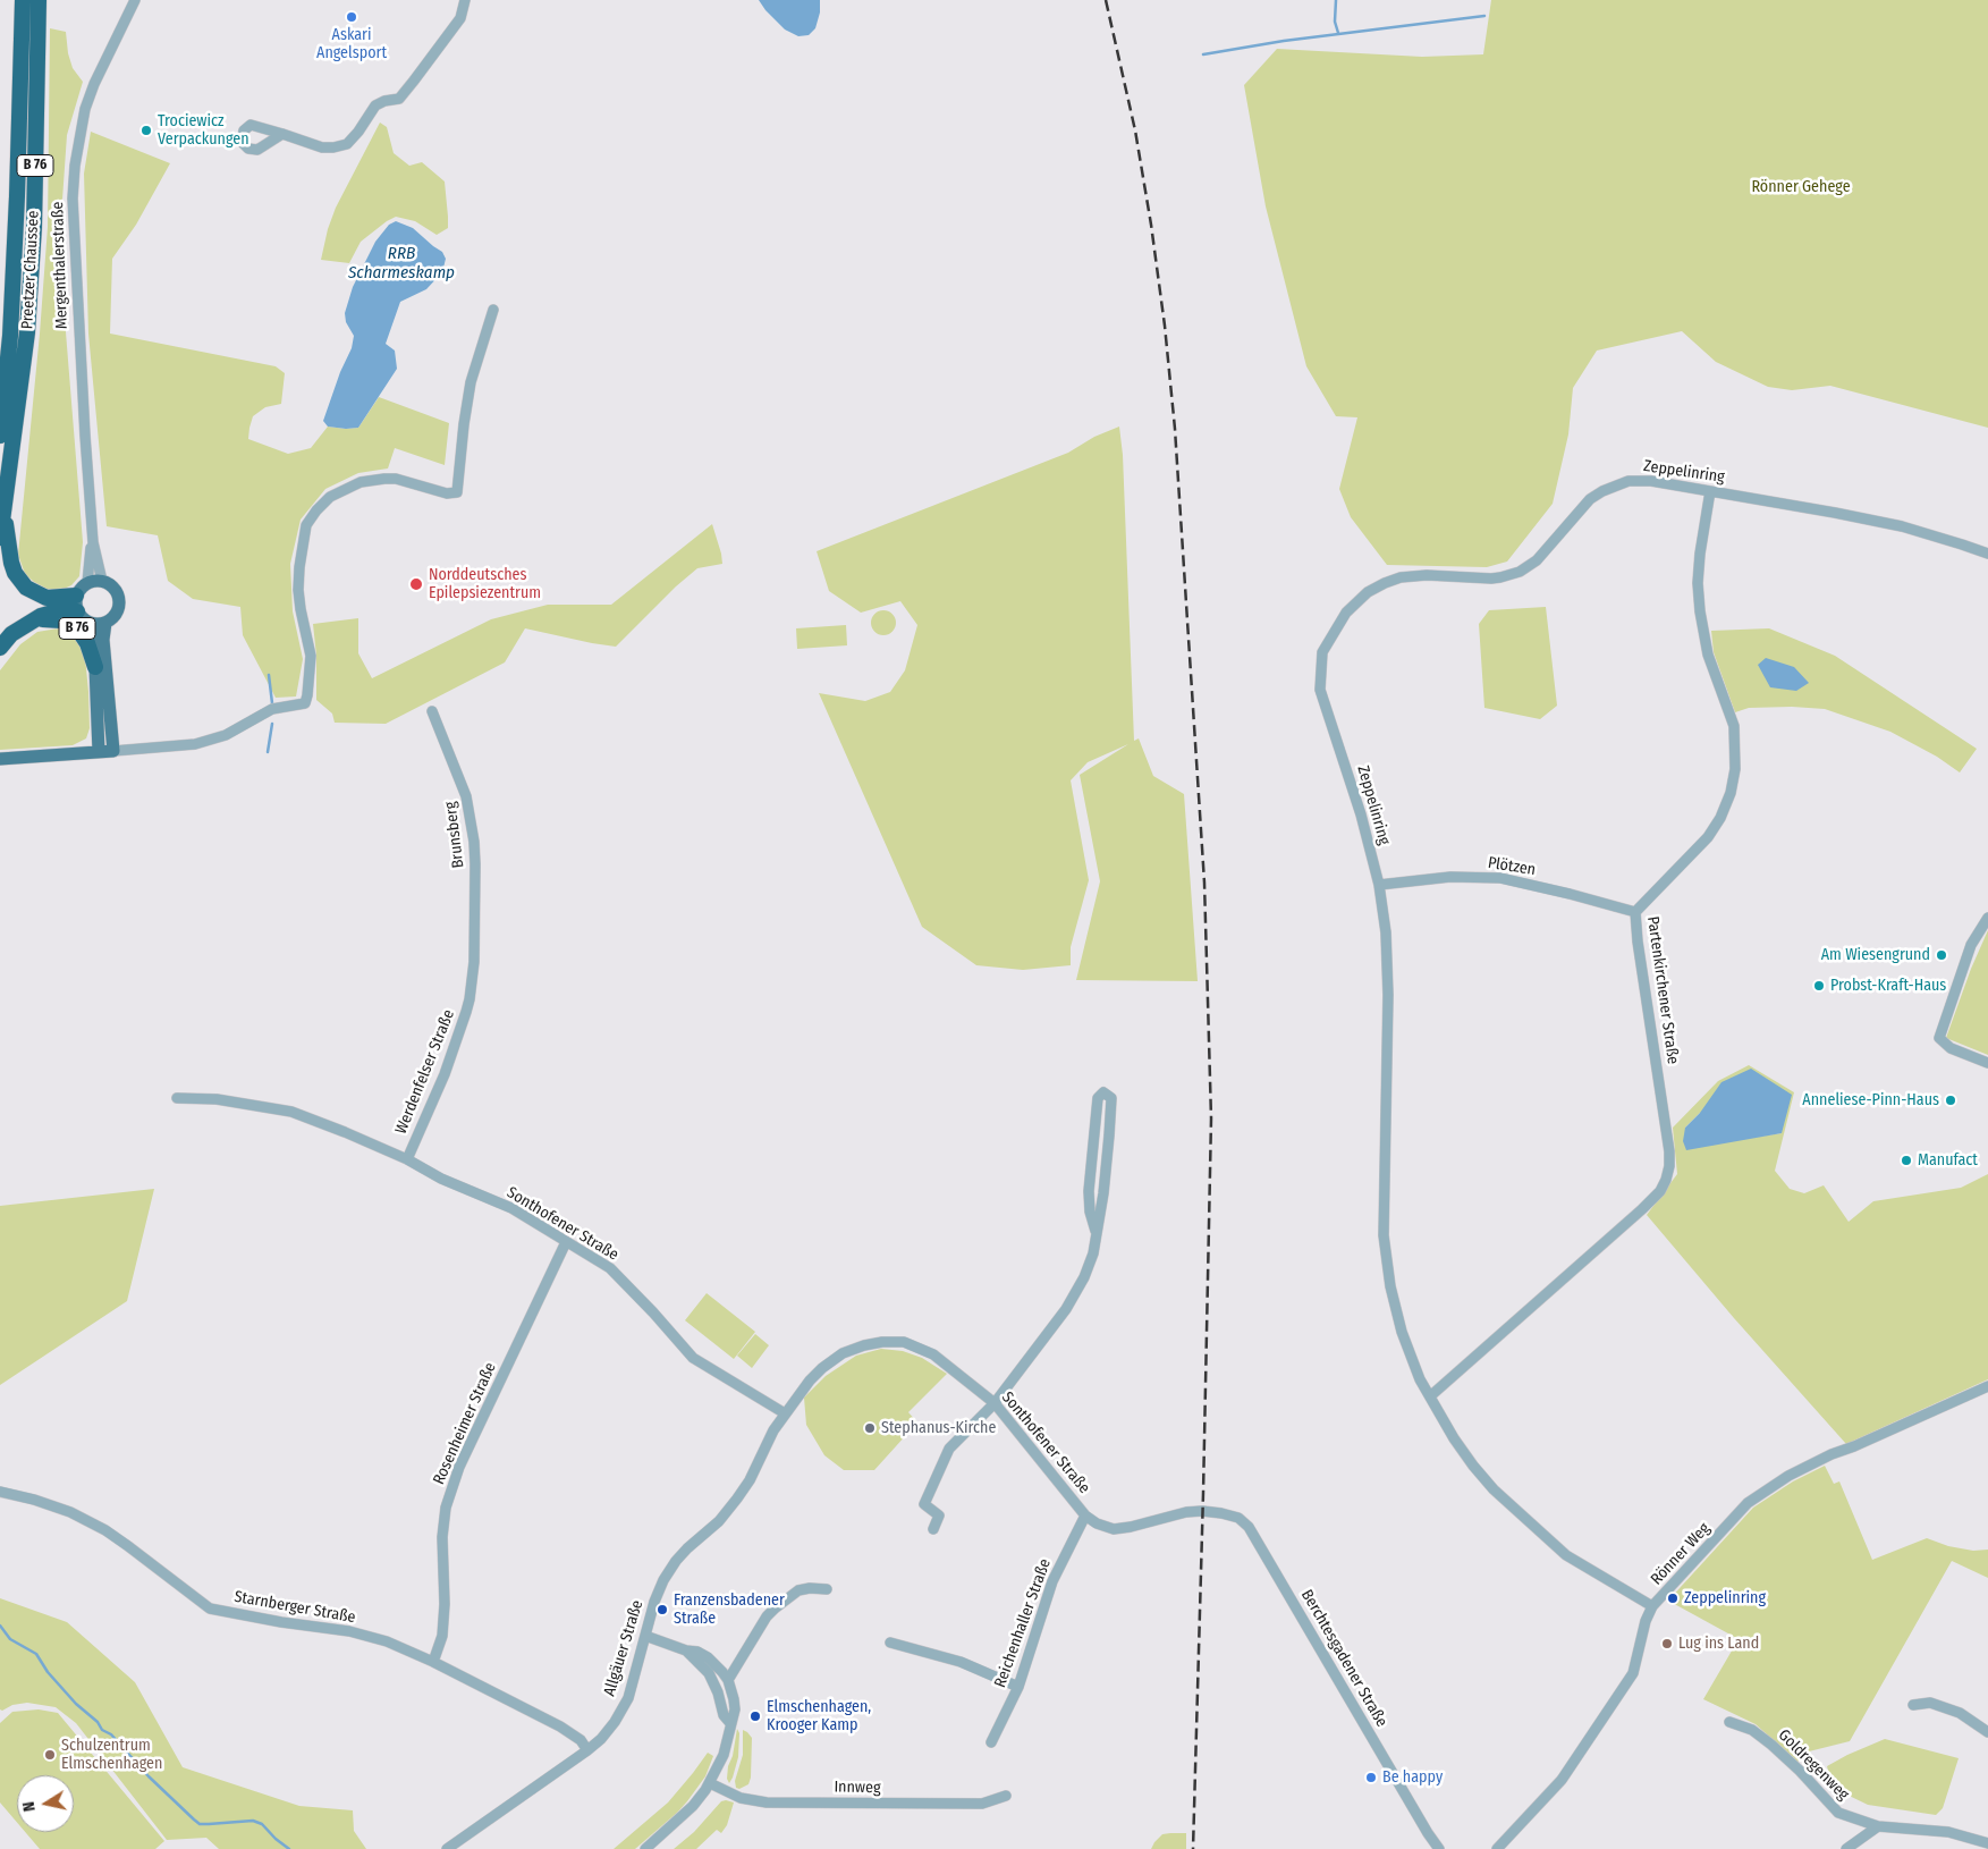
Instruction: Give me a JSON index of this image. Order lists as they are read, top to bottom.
{
  "streets": {
    "highway": ["B 76", "Preetzer Chaussee"],
    "street": [
      "Mergenthalerstraße",
      "Zeppelinring",
      "Brunsberg",
      "Plötzen",
      "Partenkirchener Straße",
      "Werdenfelser Straße",
      "Sonthofener Straße",
      "Rosenheimer Straße",
      "Rönner Weg",
      "Starnberger Straße",
      "Reichenhaller Straße",
      "Allgäuer Straße",
      "Berchtesgadener Straße",
      "Goldregenweg",
      "Innweg"
    ]
  },
  "crossings": [
    ["B 76", "Mergenthalerstraße"],
    ["B 76", "Preetzer Chaussee"],
    ["Zeppelinring", "Plötzen"],
    ["Zeppelinring", "Partenkirchener Straße"],
    ["Zeppelinring", "Rönner Weg"],
    ["Brunsberg", "Werdenfelser Straße"],
    ["Plötzen", "Partenkirchener Straße"],
    ["Werdenfelser Straße", "Sonthofener Straße"],
    ["Sonthofener Straße", "Rosenheimer Straße"],
    ["Sonthofener Straße", "Reichenhaller Straße"],
    ["Sonthofener Straße", "Allgäuer Straße"],
    ["Sonthofener Straße", "Berchtesgadener Straße"],
    ["Rosenheimer Straße", "Starnberger Straße"],
    ["Starnberger Straße", "Allgäuer Straße"]
  ],
  "water": ["RRB Scharmeskamp"],
  "parks": ["Rönner Gehege"],
  "places": [
    "Askari Angelsport",
    "Trociewicz Verpackungen",
    "Norddeutsches Epilepsiezentrum",
    "Am Wiesengrund",
    "Probst-Kraft-Haus",
    "Anneliese-Pinn-Haus",
    "Manufact",
    "Stephanus-Kirche",
    "Zeppelinring",
    "Franzensbadener Straße",
    "Lug ins Land",
    "Elmschenhagen, Krooger Kamp",
    "Schulzentrum Elmschenhagen",
    "Be happy"
  ],
  "north": "left"
}
